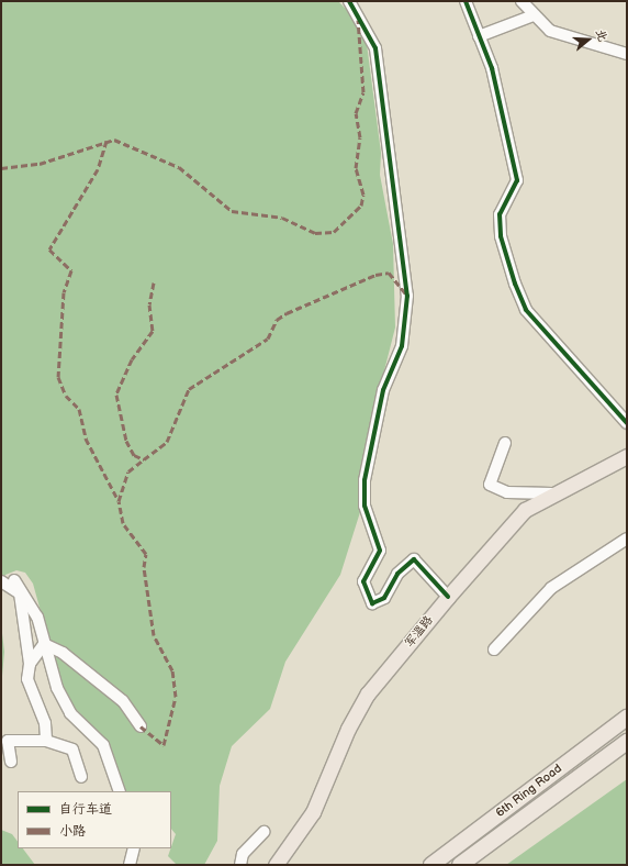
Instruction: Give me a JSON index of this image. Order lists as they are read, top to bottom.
{
  "streets": {
    "highway": ["6th Ring Road"],
    "main road": ["军温路"]
  },
  "legend": ["自行车道", "小路"],
  "north": "right"
}
